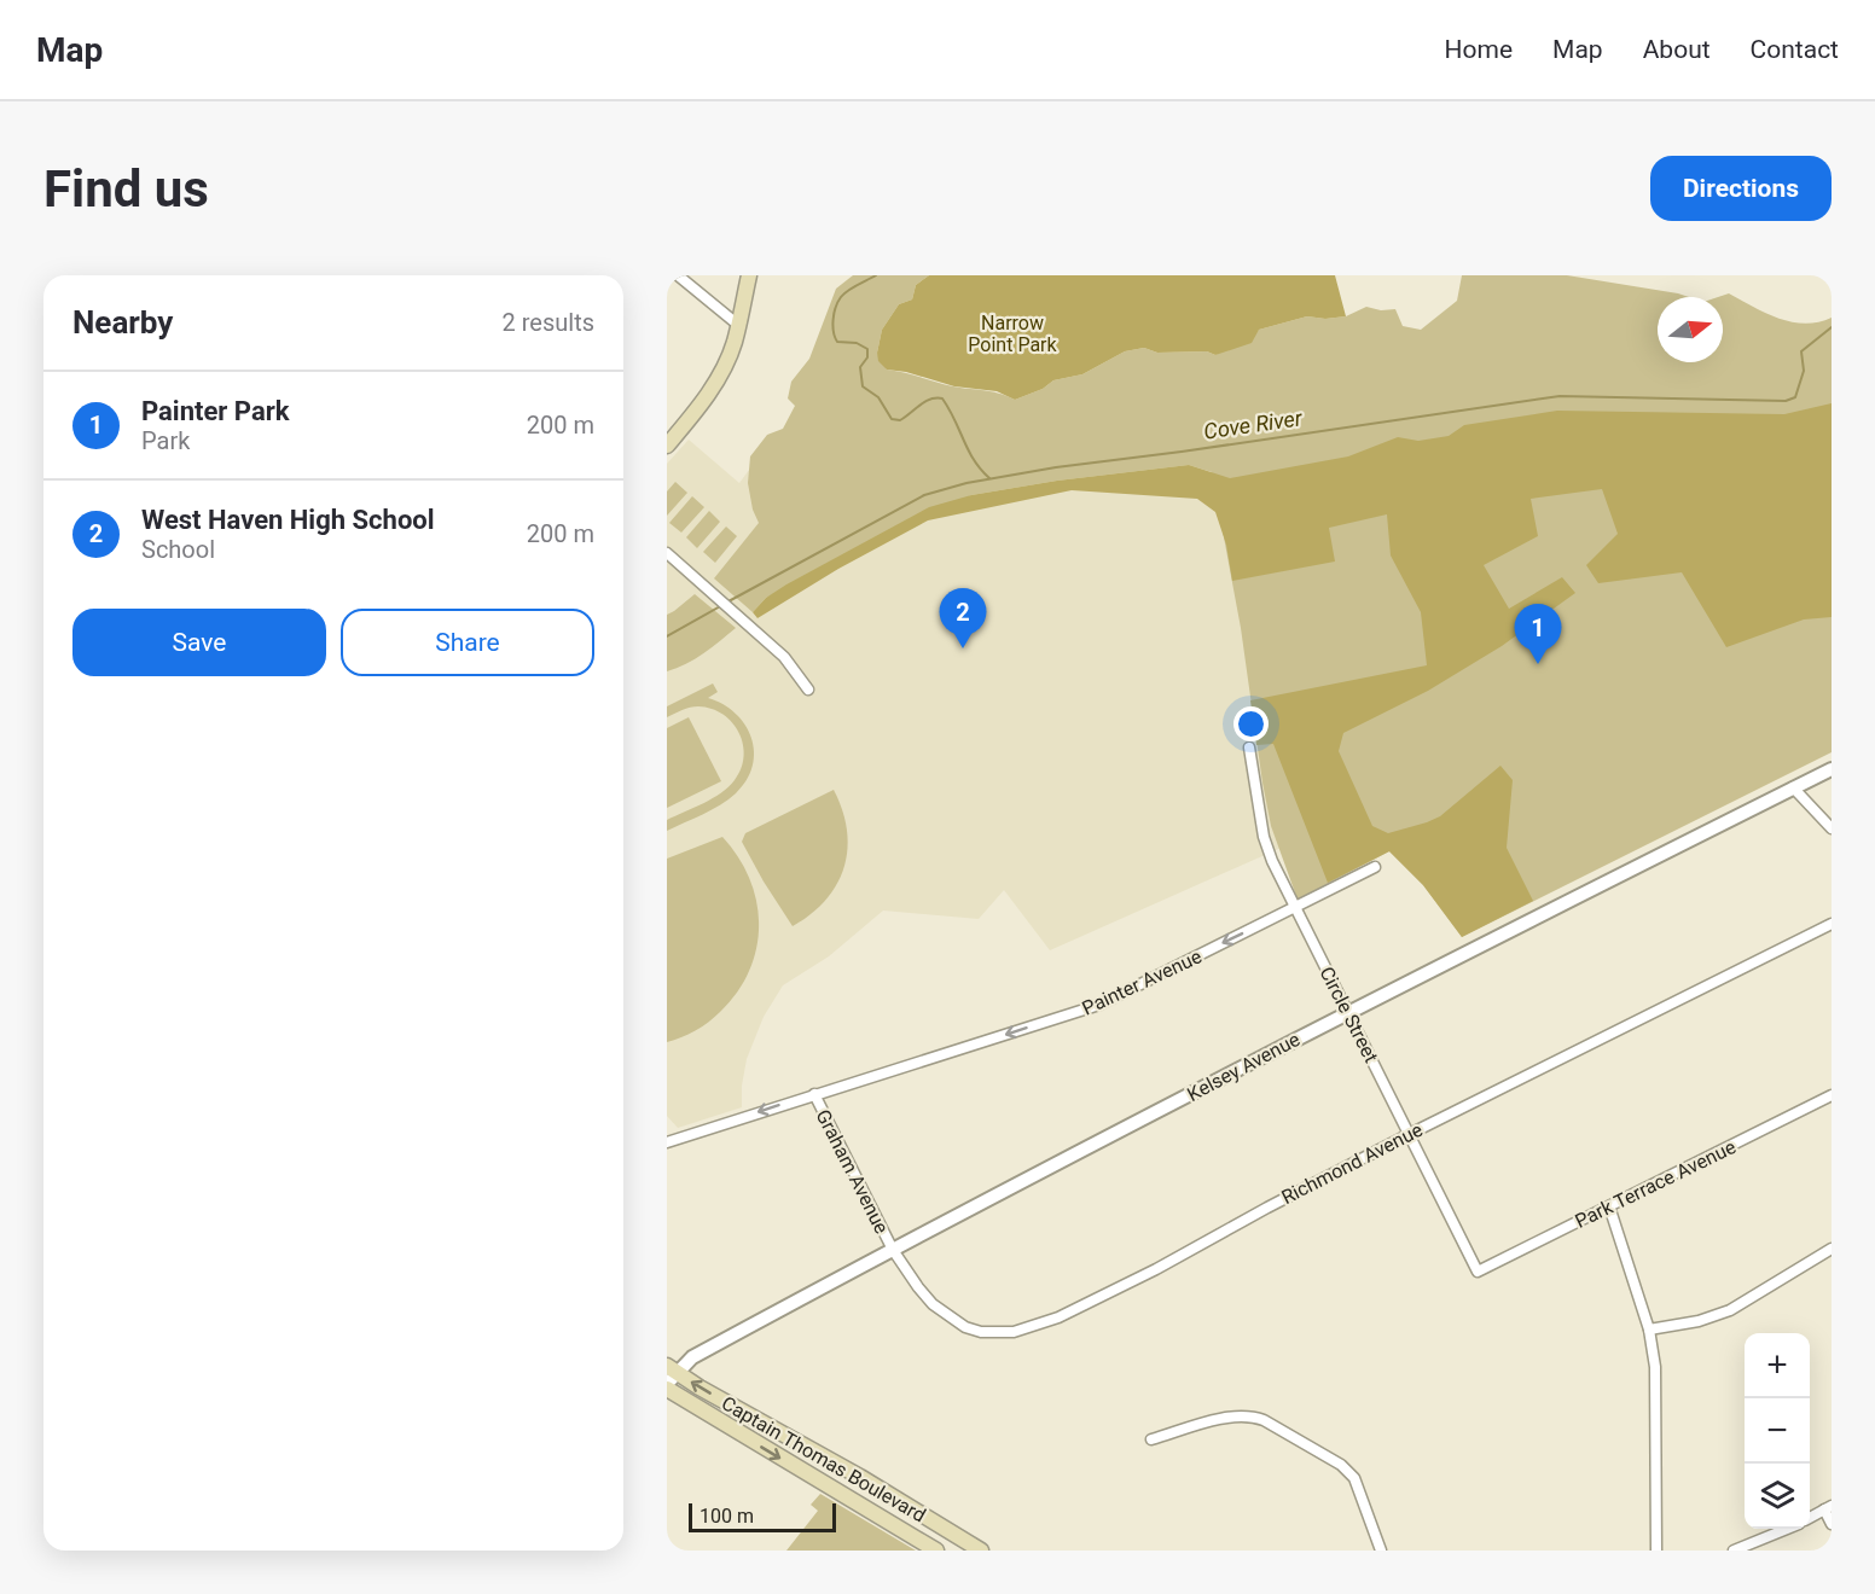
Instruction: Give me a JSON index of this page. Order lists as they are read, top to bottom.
{
  "streets": {
    "main road": ["Captain Thomas Boulevard"],
    "street": [
      "Painter Avenue",
      "Circle Street",
      "Kelsey Avenue",
      "Richmond Avenue",
      "Graham Avenue",
      "Park Terrace Avenue"
    ]
  },
  "crossings": [
    ["Painter Avenue", "Circle Street"],
    ["Painter Avenue", "Graham Avenue"],
    ["Circle Street", "Kelsey Avenue"],
    ["Circle Street", "Richmond Avenue"],
    ["Circle Street", "Park Terrace Avenue"],
    ["Kelsey Avenue", "Richmond Avenue"],
    ["Kelsey Avenue", "Graham Avenue"],
    ["Kelsey Avenue", "Captain Thomas Boulevard"],
    ["Richmond Avenue", "Graham Avenue"]
  ],
  "one_way": ["Painter Avenue"],
  "water": ["Cove River"],
  "parks": ["Narrow Point Park"],
  "scale_bar": "100 m",
  "north": "right",
  "page": {
    "header": "Map",
    "nav": [
      "Home",
      "Map",
      "About",
      "Contact"
    ],
    "buttons": [
      "Directions",
      ["Save", "Share"]
    ],
    "title": "Find us",
    "heading": ["Nearby", "2 results"],
    "list": [
      {
        "mark": "1",
        "name": "Painter Park",
        "note": "Park",
        "value": "200 m"
      },
      {
        "mark": "2",
        "name": "West Haven High School",
        "note": "School",
        "value": "200 m"
      }
    ],
    "pins": ["2", "1"],
    "map_buttons": ["+", "−"],
    "scale": "100 m"
  }
}
